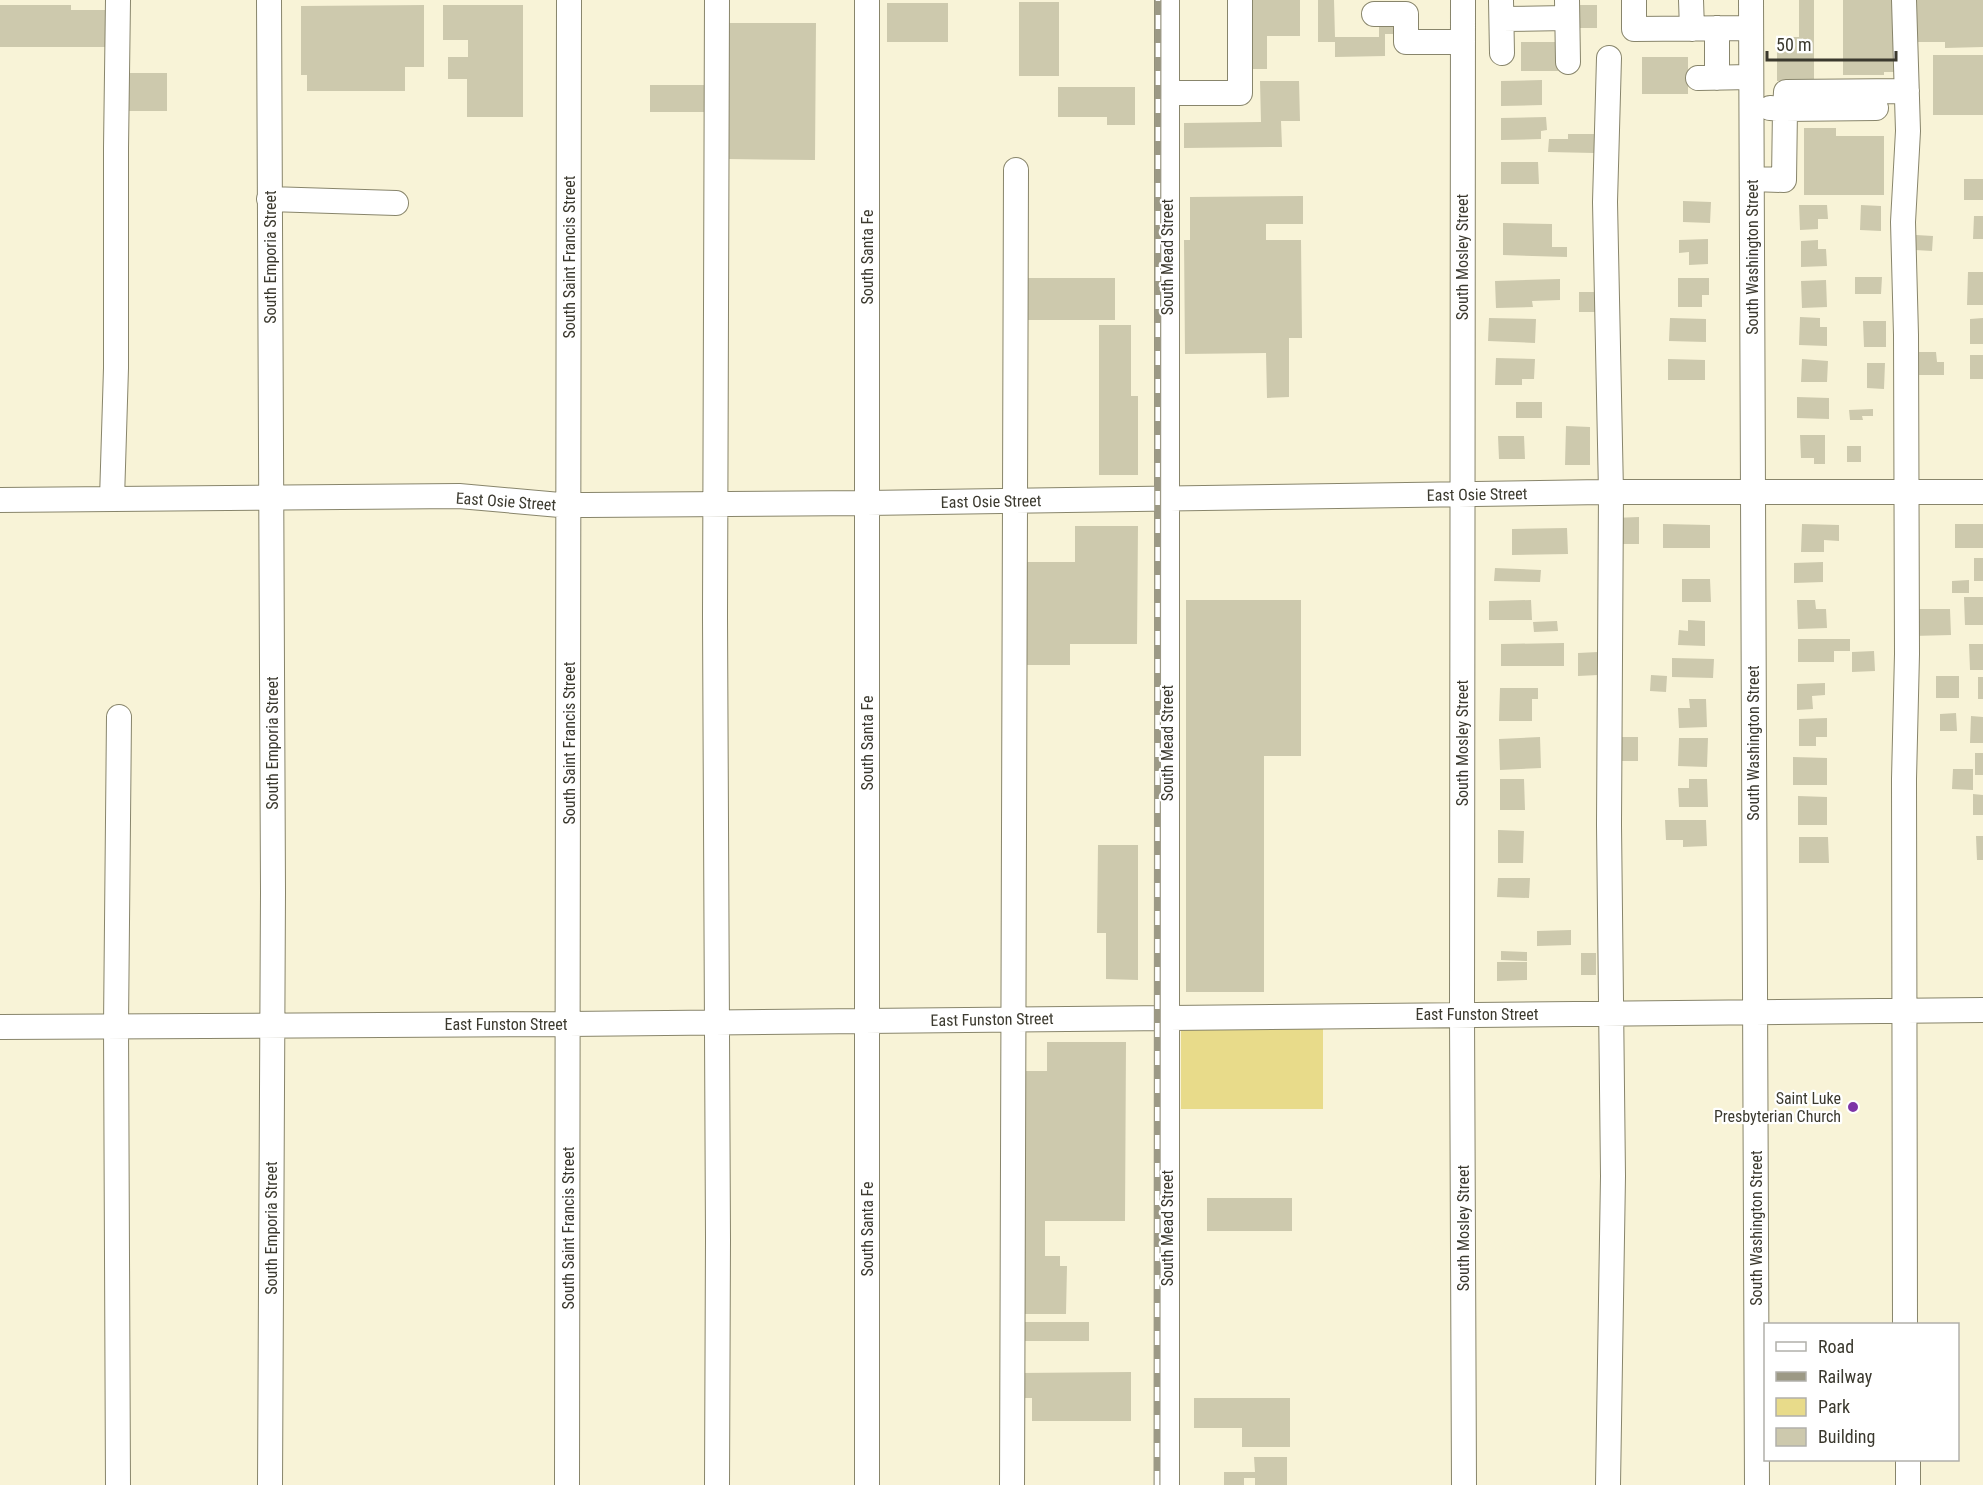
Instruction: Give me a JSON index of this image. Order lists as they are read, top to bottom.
{
  "streets": {
    "street": [
      "South Emporia Street",
      "South Saint Francis Street",
      "South Santa Fe",
      "South Mead Street",
      "South Mosley Street",
      "South Washington Street",
      "East Osie Street",
      "East Funston Street"
    ]
  },
  "crossings": [
    ["South Emporia Street", "East Osie Street"],
    ["South Emporia Street", "East Funston Street"],
    ["South Saint Francis Street", "East Osie Street"],
    ["South Saint Francis Street", "East Funston Street"],
    ["South Santa Fe", "East Osie Street"],
    ["South Santa Fe", "East Funston Street"],
    ["South Mead Street", "East Osie Street"],
    ["South Mead Street", "East Funston Street"],
    ["South Mosley Street", "East Osie Street"],
    ["South Mosley Street", "East Funston Street"],
    ["South Washington Street", "East Osie Street"],
    ["South Washington Street", "East Funston Street"]
  ],
  "places": ["Saint Luke Presbyterian Church"],
  "legend": [
    "Road",
    "Railway",
    "Park",
    "Building"
  ],
  "scale_bar": "50 m"
}
